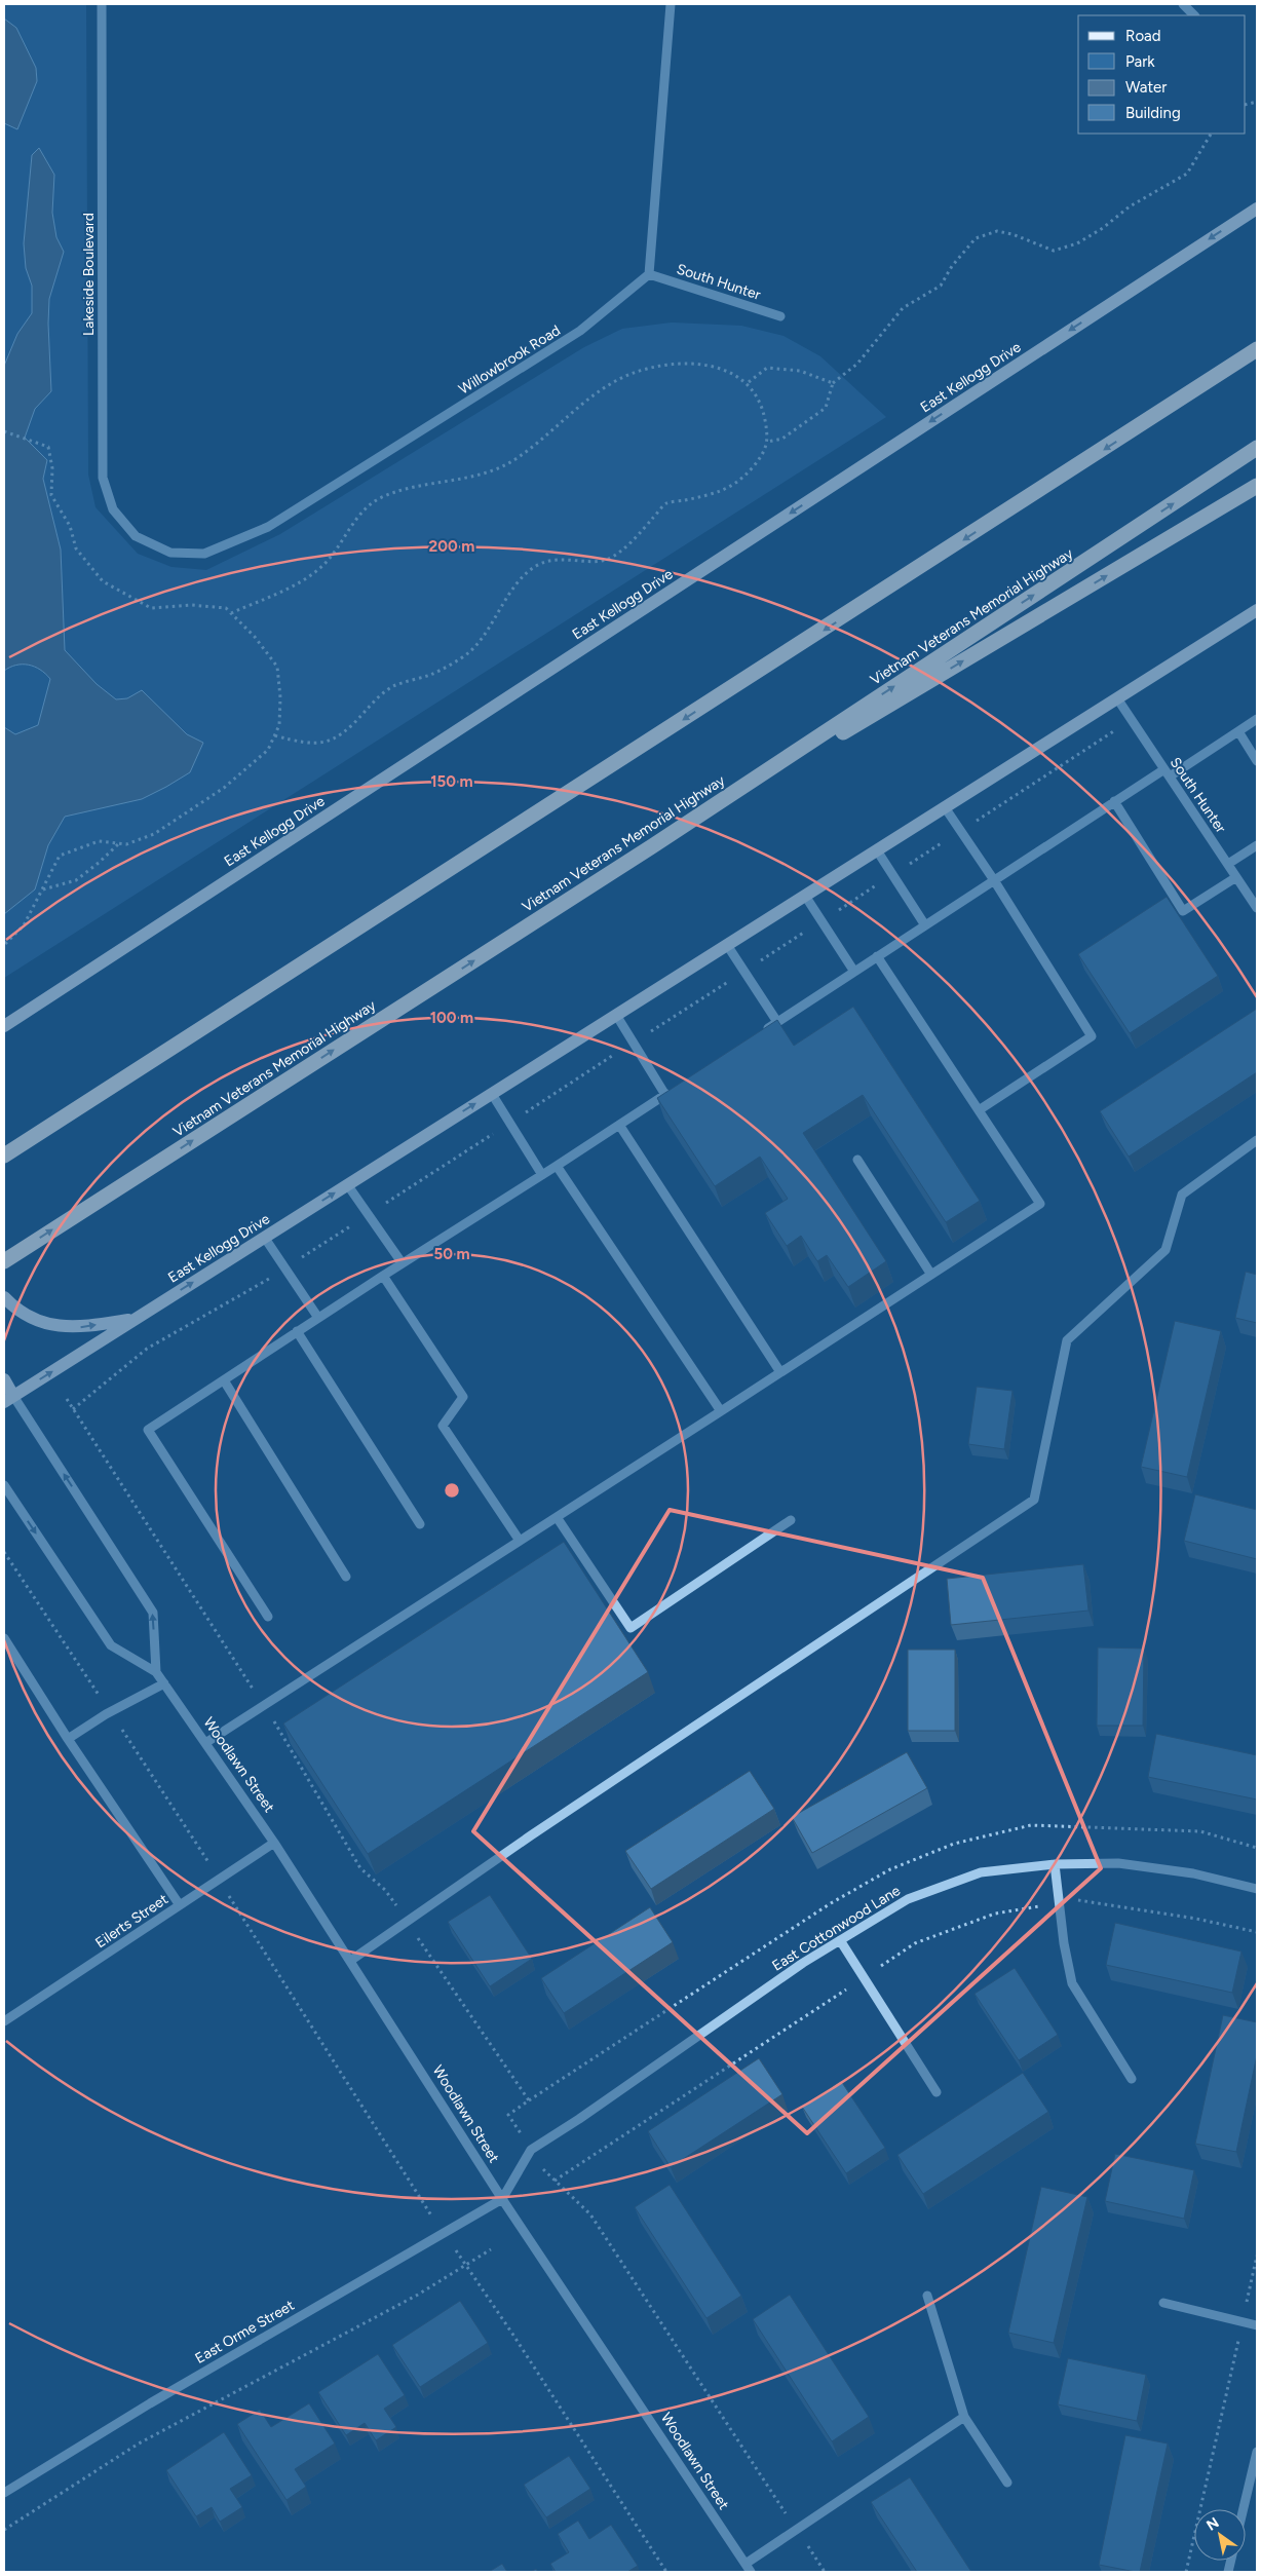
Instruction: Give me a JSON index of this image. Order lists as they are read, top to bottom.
{
  "streets": {
    "highway": ["Vietnam Veterans Memorial Highway"],
    "main road": ["East Kellogg Drive"],
    "street": [
      "Lakeside Boulevard",
      "South Hunter",
      "Willowbrook Road",
      "Woodlawn Street",
      "Eilerts Street",
      "East Cottonwood Lane",
      "East Orme Street"
    ]
  },
  "crossings": [
    ["Lakeside Boulevard", "Willowbrook Road"],
    ["South Hunter", "Willowbrook Road"],
    ["South Hunter", "East Kellogg Drive"],
    ["Woodlawn Street", "Eilerts Street"],
    ["Woodlawn Street", "East Cottonwood Lane"],
    ["Woodlawn Street", "East Orme Street"],
    ["East Cottonwood Lane", "East Orme Street"]
  ],
  "legend": [
    "Road",
    "Park",
    "Water",
    "Building"
  ],
  "north": "top left",
  "rings": [
    "200 m",
    "150 m",
    "100 m",
    "50 m"
  ]
}
